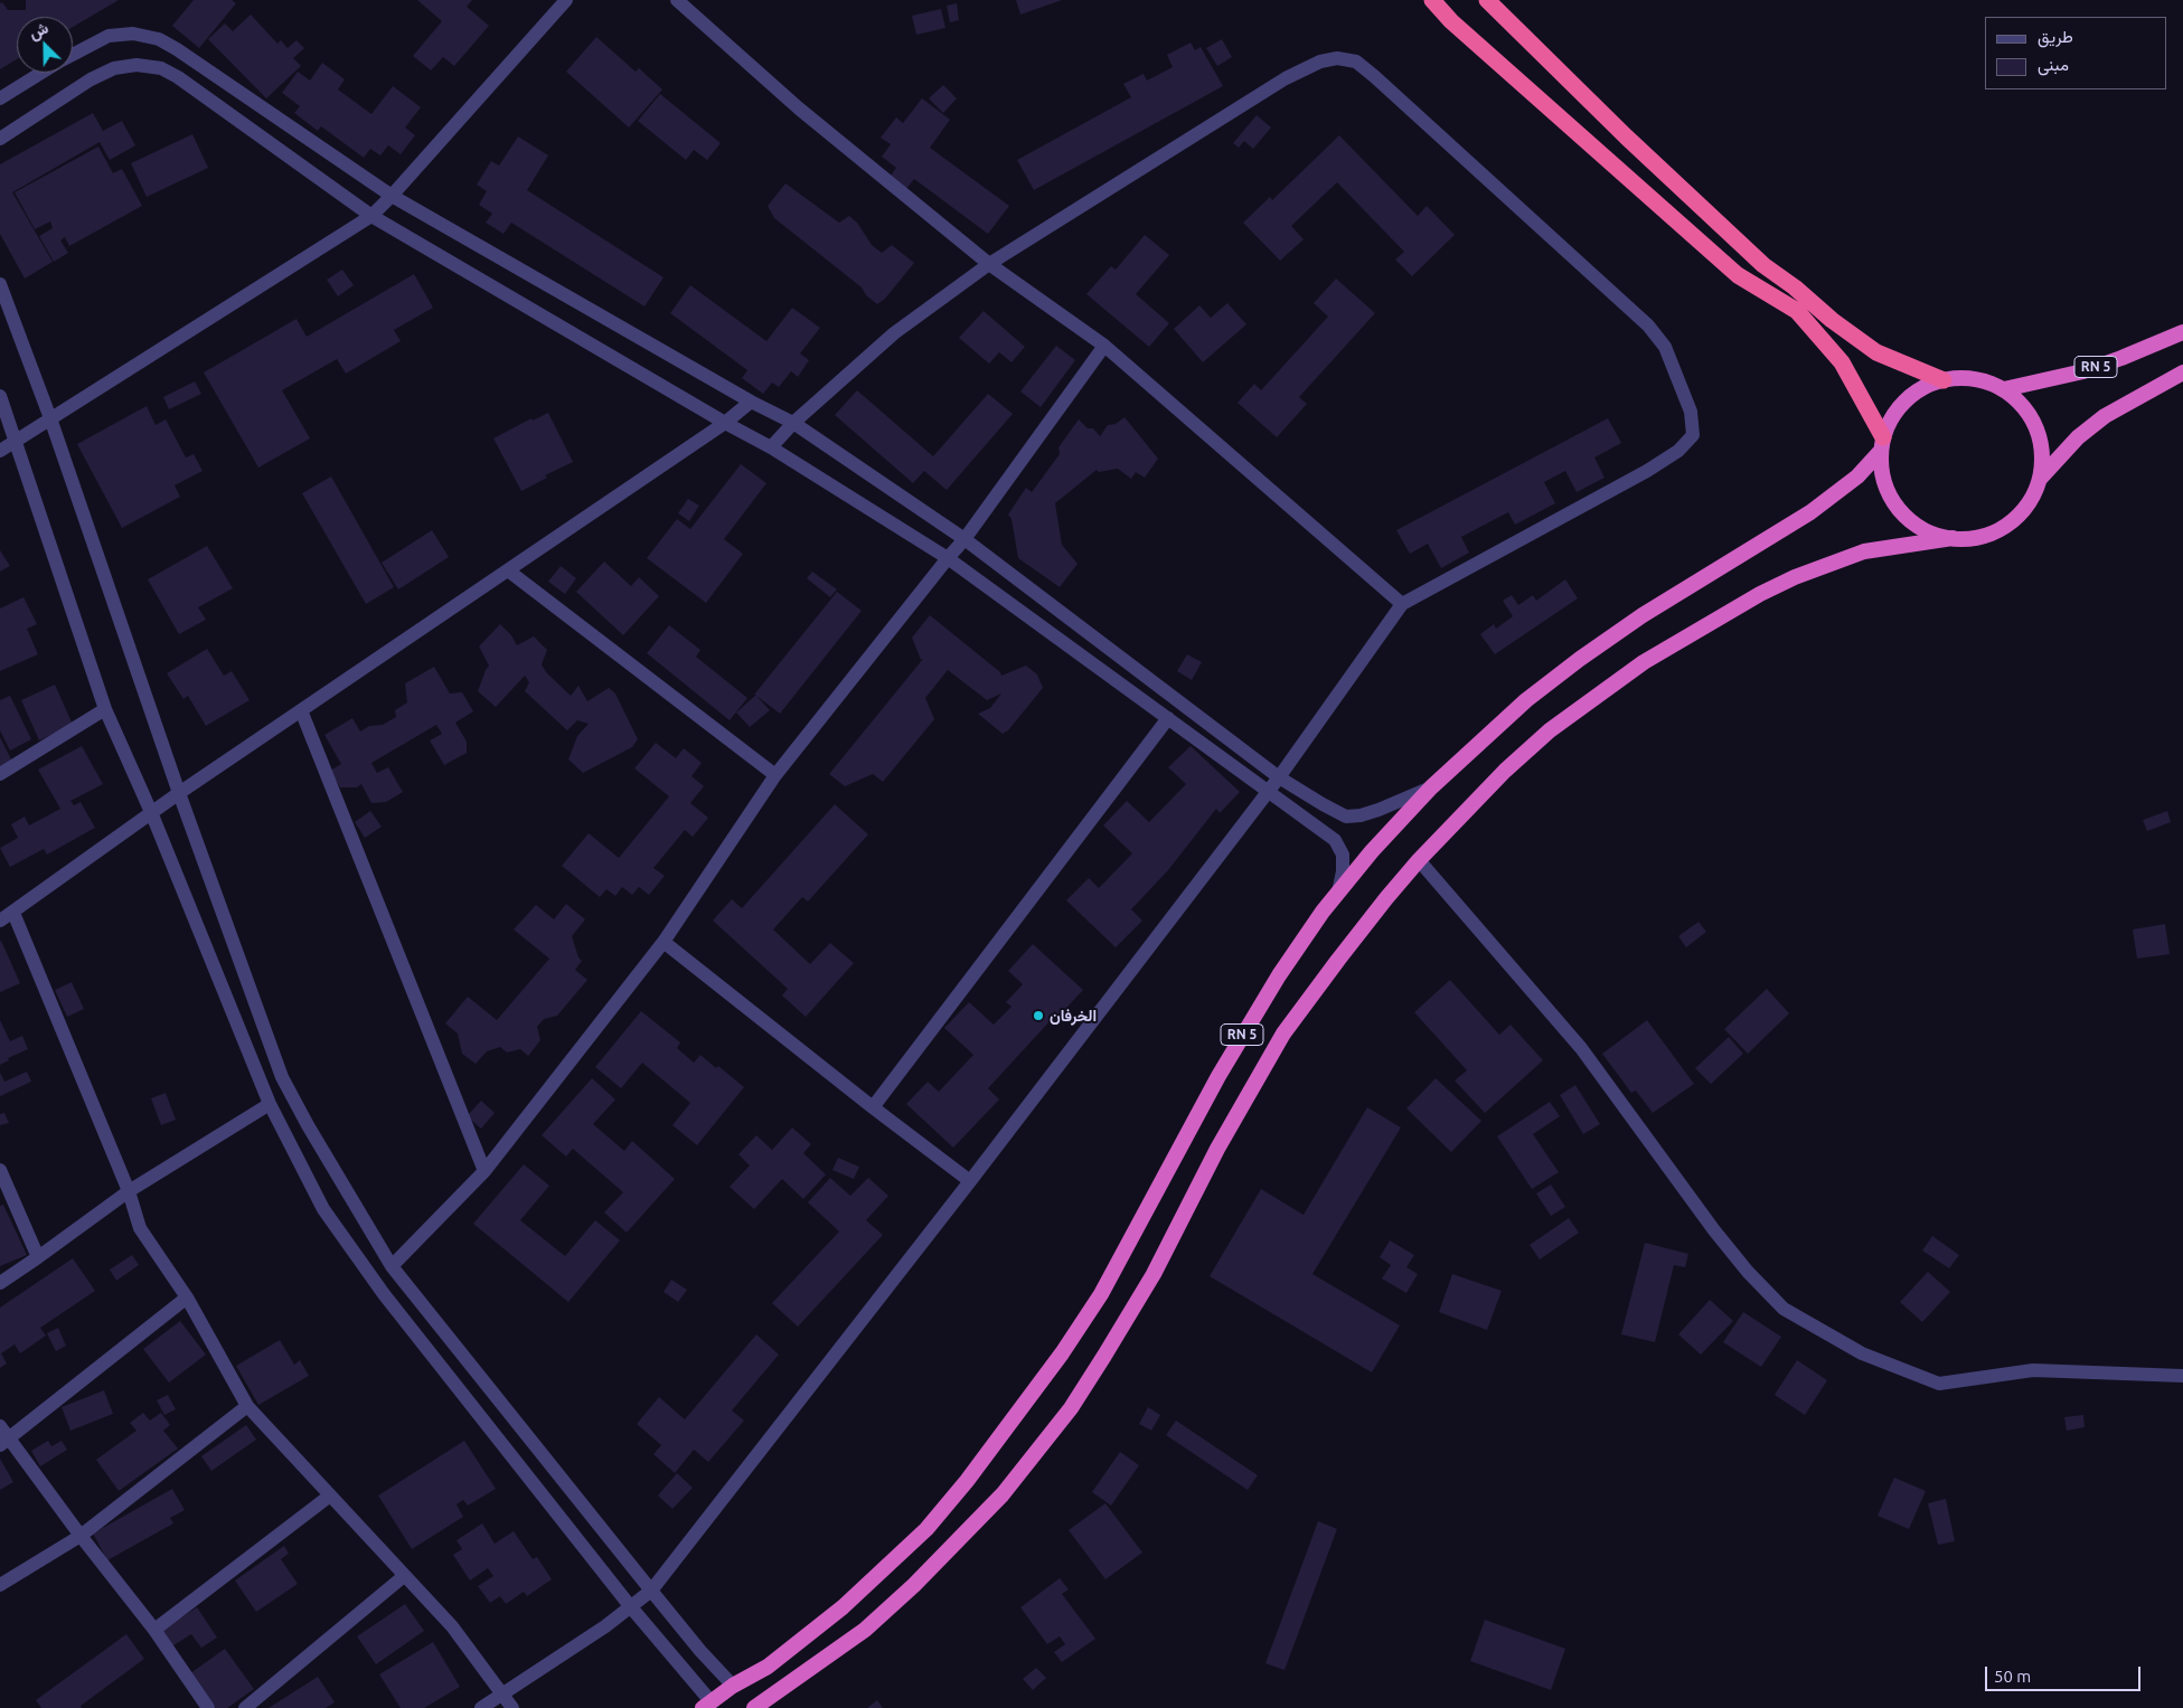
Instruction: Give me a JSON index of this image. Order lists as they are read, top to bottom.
{
  "streets": {
    "highway": ["RN 5"]
  },
  "places": ["الخرفان"],
  "legend": ["طريق", "مبنى"],
  "scale_bar": "50 m",
  "north": "top left"
}
